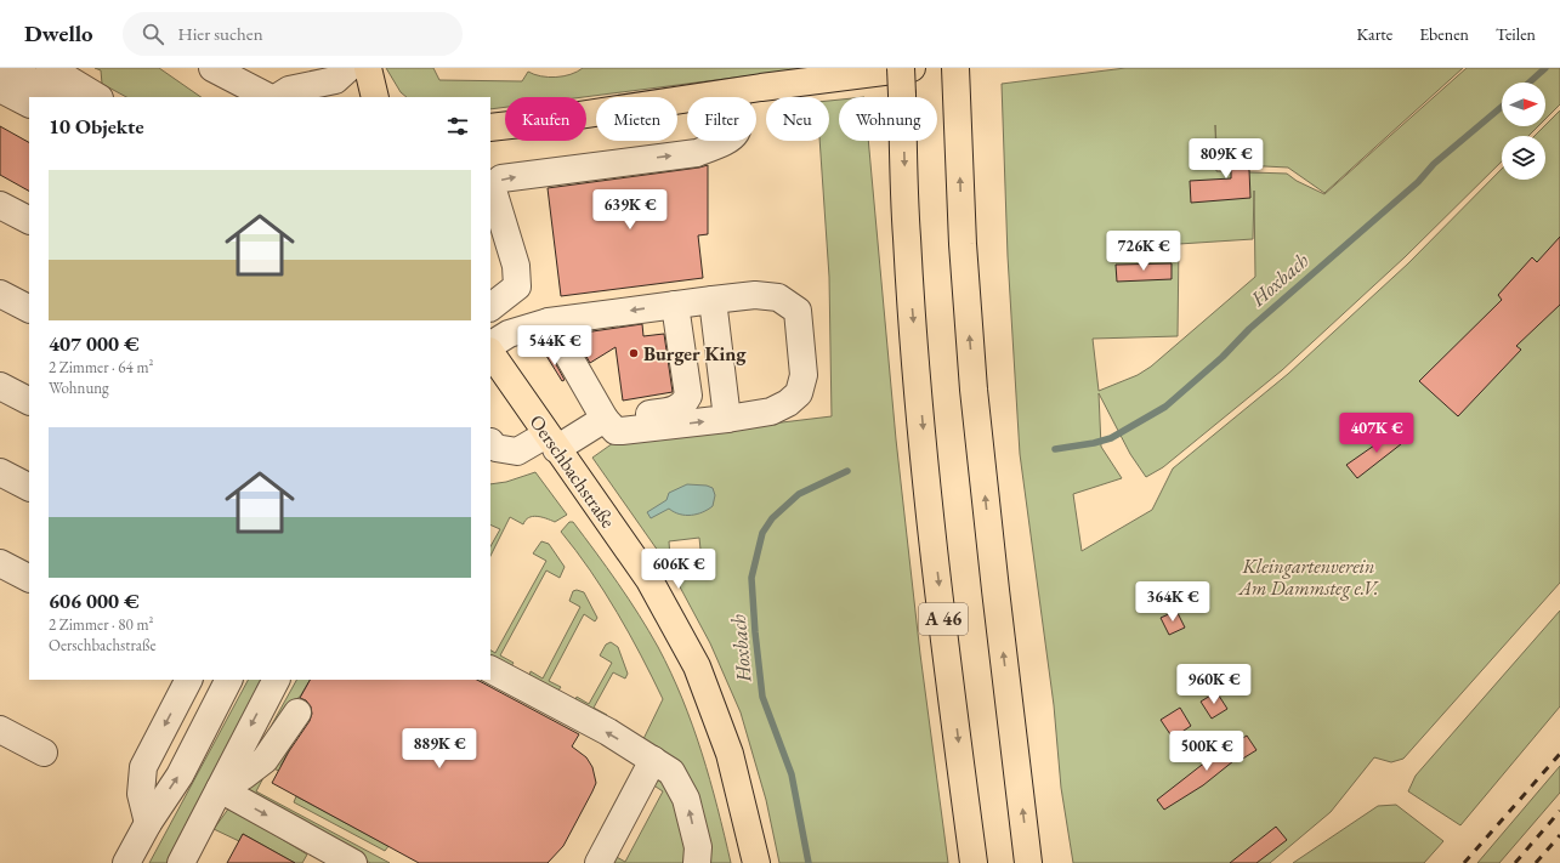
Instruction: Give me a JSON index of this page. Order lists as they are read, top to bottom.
{
  "streets": {
    "main road": ["Oerschbachstraße", "A 46"]
  },
  "water": ["Hoxbach"],
  "parks": ["Kleingartenverein Am Dammsteg e.V."],
  "places": ["Burger King"],
  "north": "right",
  "page": {
    "header": "Dwello",
    "search": "Hier suchen",
    "nav": ["Karte", "Ebenen", "Teilen"],
    "chip": [
      "Kaufen",
      "Mieten",
      "Filter",
      "Neu",
      "Wohnung"
    ],
    "heading": "10 Objekte",
    "price": [
      "809K €",
      "639K €",
      "726K €",
      "544K €",
      "407K €",
      "606K €",
      "364K €",
      "960K €",
      "889K €",
      "500K €"
    ],
    "list": [
      {
        "name": "407 000 €",
        "note": "2 Zimmer · 64 m² · Wohnung"
      },
      {
        "name": "606 000 €",
        "note": "2 Zimmer · 80 m² · Oerschbachstraße"
      }
    ]
  }
}
